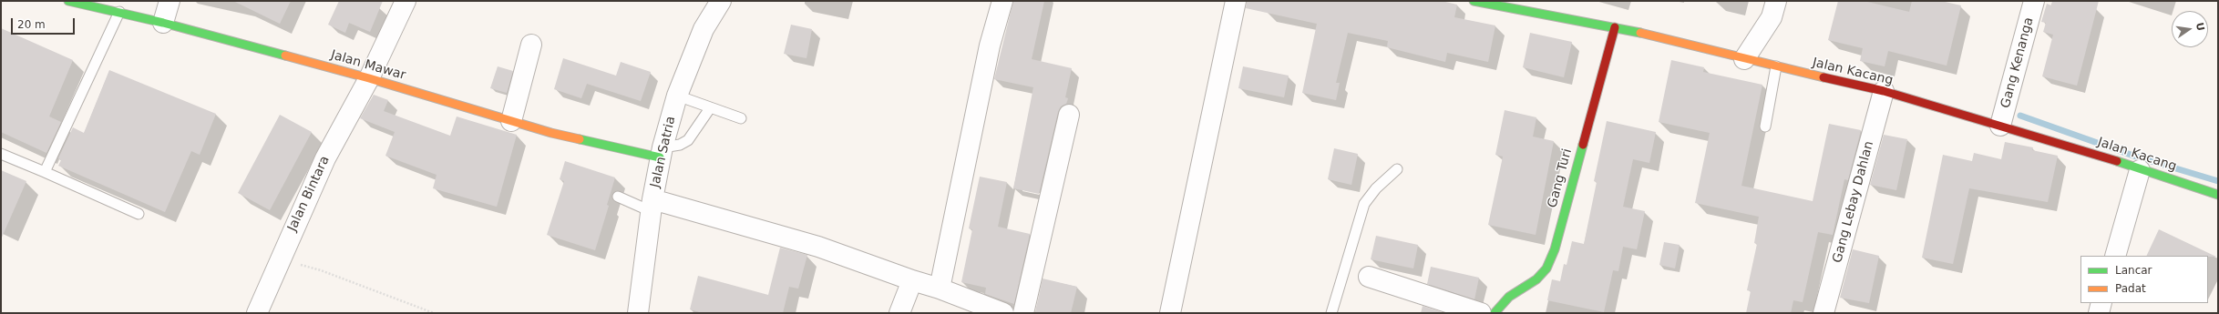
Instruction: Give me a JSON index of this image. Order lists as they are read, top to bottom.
{
  "streets": {
    "street": [
      "Gang Kenanga",
      "Jalan Mawar",
      "Jalan Kacang",
      "Jalan Satria",
      "Gang Turi",
      "Jalan Bintara",
      "Gang Lebay Dahlan"
    ]
  },
  "crossings": [
    ["Gang Kenanga", "Jalan Kacang"],
    ["Jalan Mawar", "Jalan Satria"],
    ["Jalan Mawar", "Jalan Bintara"],
    ["Jalan Kacang", "Gang Turi"],
    ["Jalan Kacang", "Gang Lebay Dahlan"]
  ],
  "legend": ["Lancar", "Padat"],
  "scale_bar": "20 m",
  "north": "right"
}
